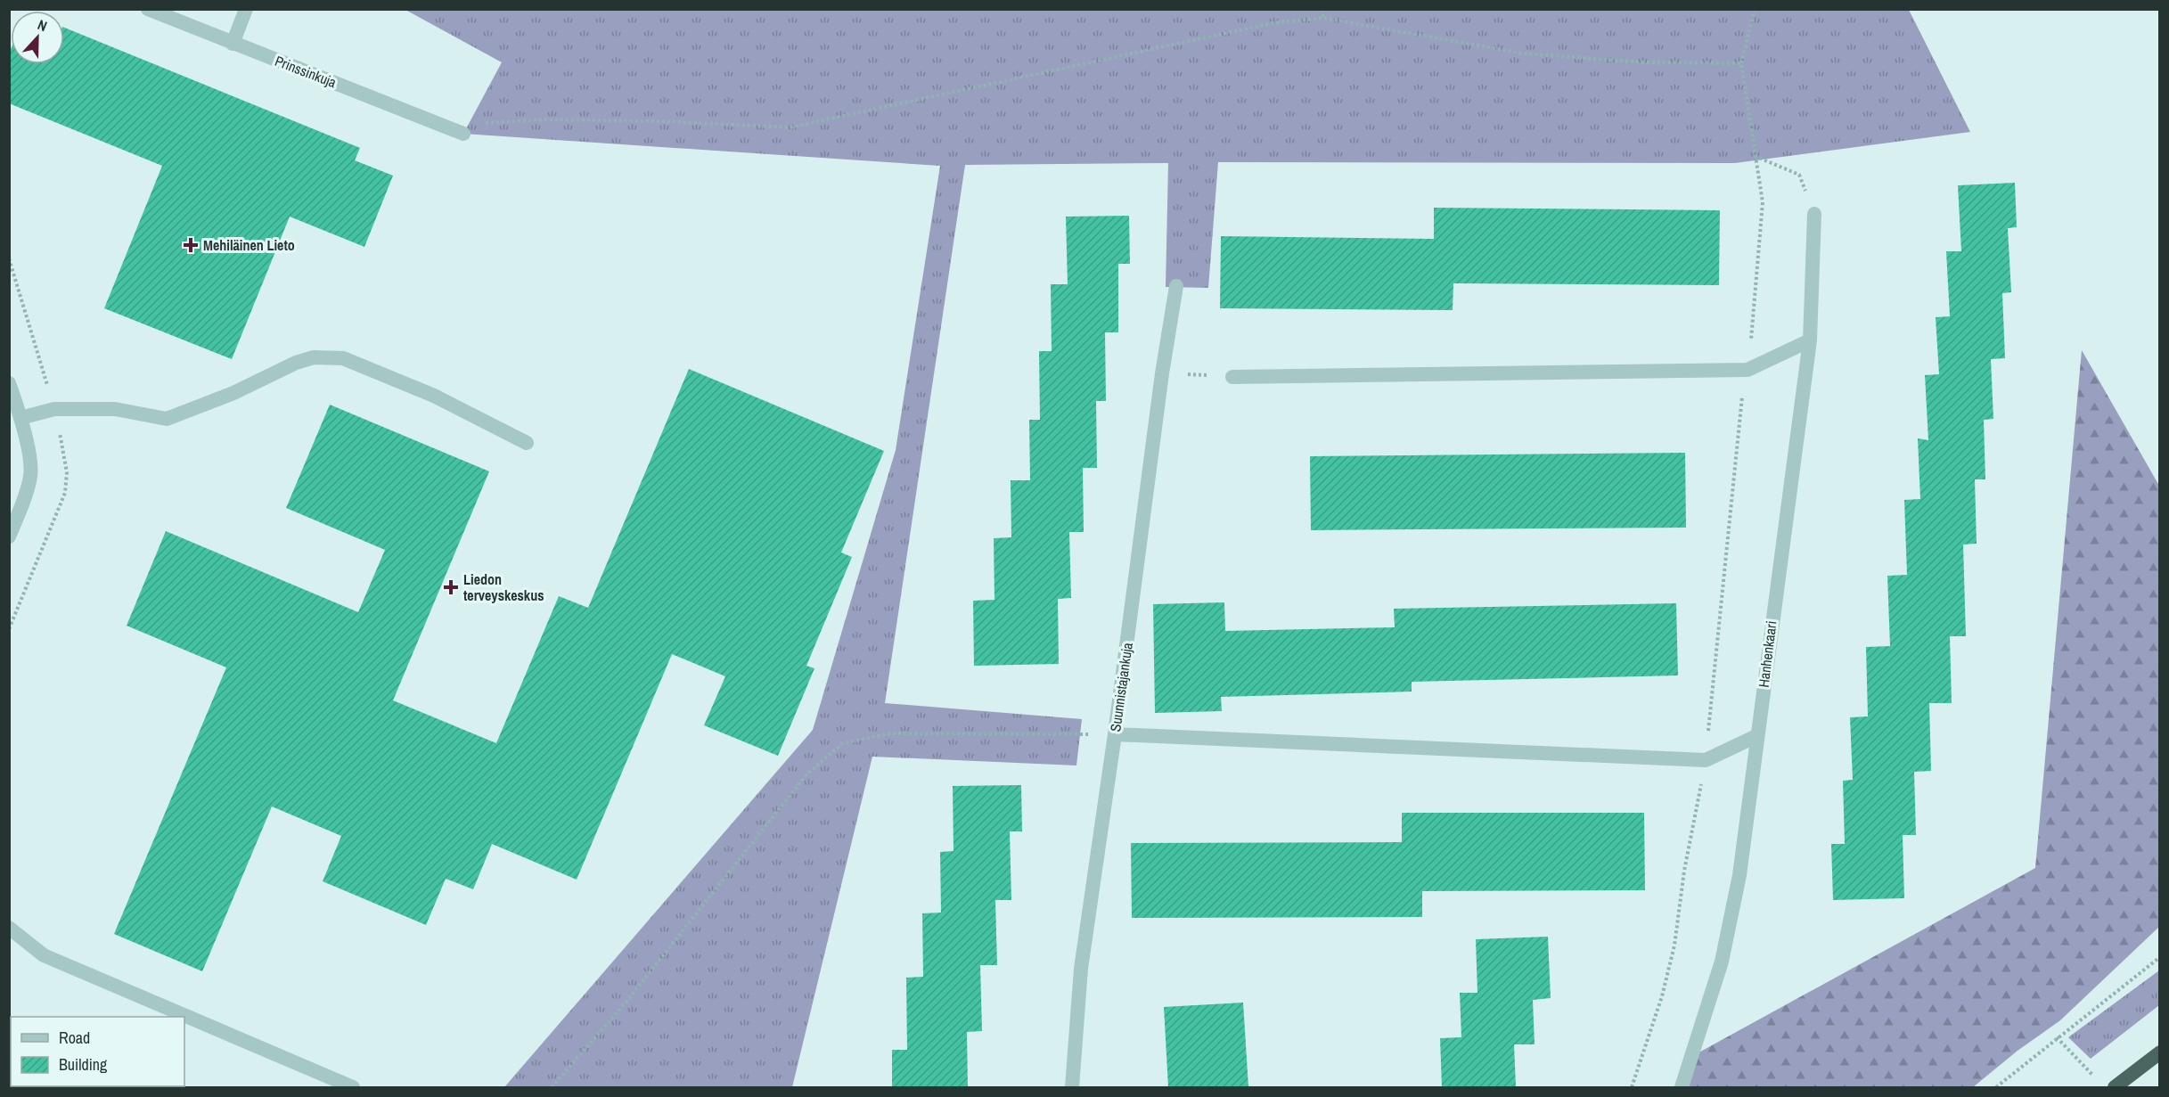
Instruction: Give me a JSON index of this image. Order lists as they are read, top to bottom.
{
  "streets": {
    "street": ["Prinssinkuja", "Hanhenkaari", "Suunnistajankuja"]
  },
  "places": {
    "health": ["Mehiläinen Lieto", "Liedon terveyskeskus"]
  },
  "legend": ["Road", "Building"],
  "north": "top"
}
